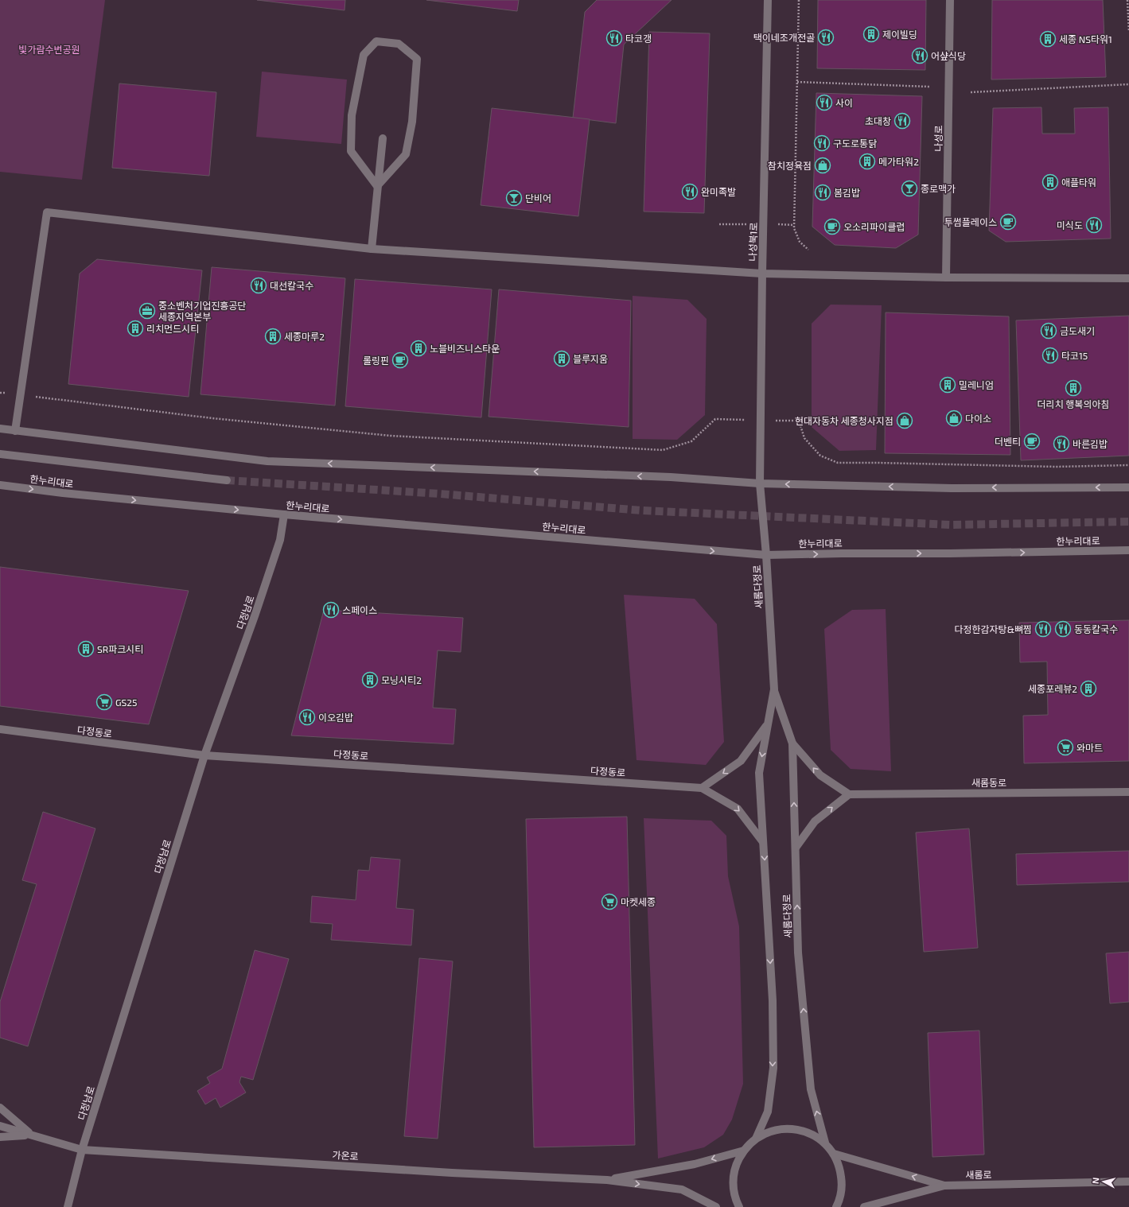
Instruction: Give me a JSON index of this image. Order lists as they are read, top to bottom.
{
  "streets": {
    "street": [
      "나성로",
      "나성북1로",
      "한누리대로",
      "새롬다정로",
      "다정남로",
      "다정동로",
      "새롬동로",
      "가온로",
      "새롬로"
    ]
  },
  "crossings": [
    ["나성북1로", "새롬다정로"],
    ["한누리대로", "새롬다정로"],
    ["한누리대로", "다정남로"],
    ["다정남로", "다정동로"],
    ["다정남로", "가온로"]
  ],
  "one_way": ["새롬로"],
  "parks": ["빛가람수변공원"],
  "places": {
    "building": [
      "제이빌딩",
      "세종 NS타워1",
      "메가타워2",
      "애플타워",
      "리치먼드시티",
      "세종마루2",
      "노블비즈니스타운",
      "블루지움",
      "밀레니엄",
      "더리치 행복의아침",
      "SR파크시티",
      "모닝시티2",
      "세종포레뷰2"
    ],
    "restaurant": [
      "택이네조개전골",
      "타코갱",
      "어샾식당",
      "사이",
      "초대창",
      "구도로통닭",
      "완미족발",
      "봄김밥",
      "미식도",
      "대선칼국수",
      "금도새기",
      "타코15",
      "바른김밥",
      "스페이스",
      "다정한감자탕&뼈찜",
      "동동칼국수",
      "이오김밥"
    ],
    "shop": ["참치정육점", "다이소", "현대자동차 세종청사지점"],
    "bar": ["종로맥가", "단비어"],
    "cafe": [
      "투썸플레이스",
      "오소리파이클럽",
      "롤링핀",
      "더벤티"
    ],
    "office": ["중소벤처기업진흥공단 세종지역본부"],
    "supermarket": ["GS25", "와마트", "마켓세종"]
  },
  "north": "left"
}
